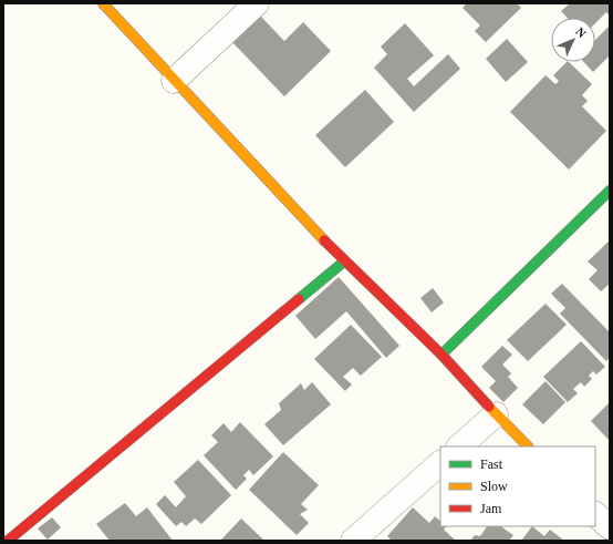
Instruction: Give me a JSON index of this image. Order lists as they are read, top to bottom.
{
  "legend": ["Fast", "Slow", "Jam"],
  "north": "top right"
}
